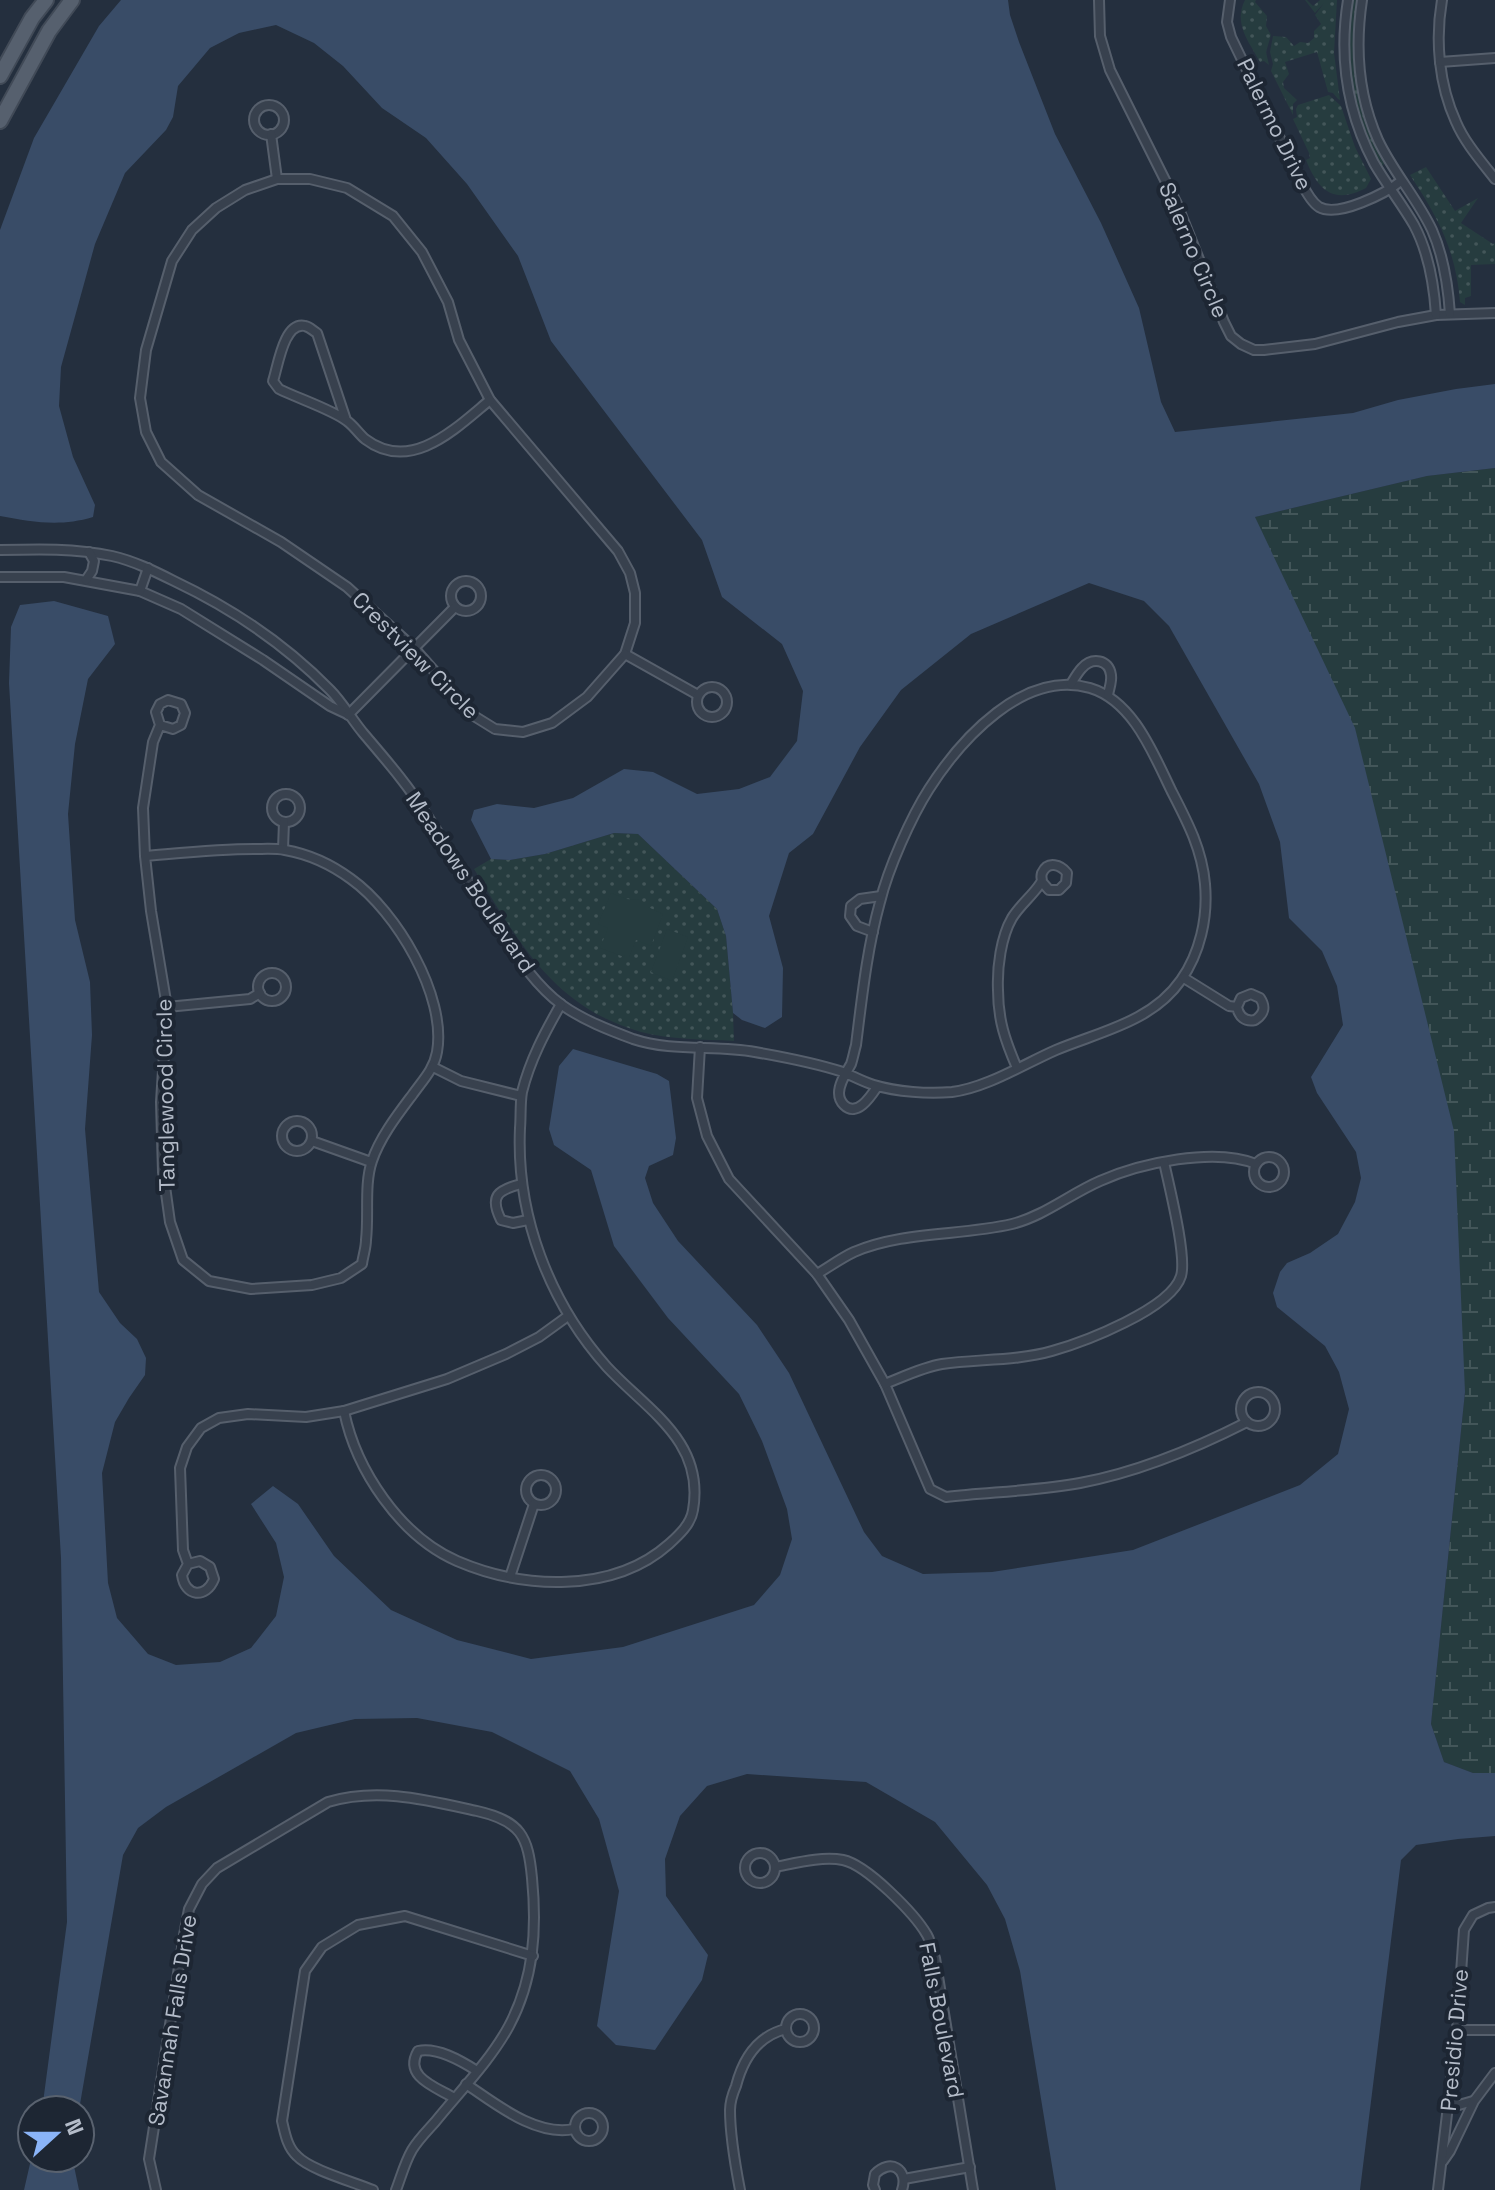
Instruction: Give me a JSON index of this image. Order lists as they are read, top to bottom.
{
  "streets": {
    "street": [
      "Palermo Drive",
      "Salerno Circle",
      "Crestview Circle",
      "Meadows Boulevard",
      "Tanglewood Circle",
      "Savannah Falls Drive",
      "Falls Boulevard",
      "Presidio Drive"
    ]
  },
  "north": "right"
}
